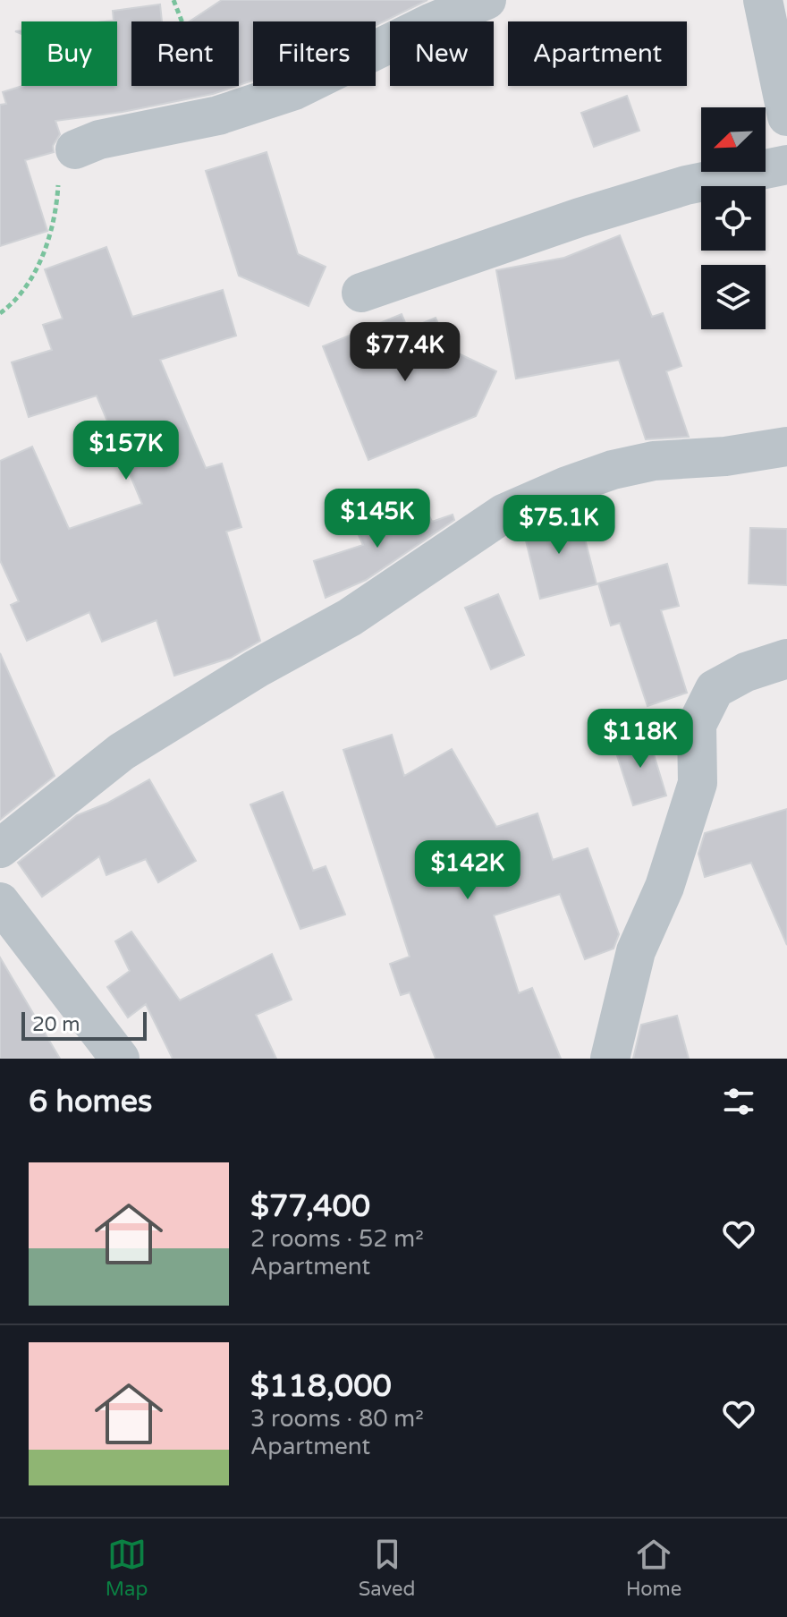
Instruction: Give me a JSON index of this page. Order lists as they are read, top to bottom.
{
  "scale_bar": "20 m",
  "north": "bottom left",
  "page": {
    "chip": [
      "Buy",
      "Rent",
      "Filters",
      "New",
      "Apartment"
    ],
    "price": [
      "$77.4K",
      "$157K",
      "$145K",
      "$75.1K",
      "$118K",
      "$142K"
    ],
    "scale": "20 m",
    "heading": "6 homes",
    "list": [
      {
        "name": "$77,400",
        "note": "2 rooms · 52 m² · Apartment"
      },
      {
        "name": "$118,000",
        "note": "3 rooms · 80 m² · Apartment"
      }
    ],
    "tabs": ["Map", "Saved", "Home"]
  }
}
